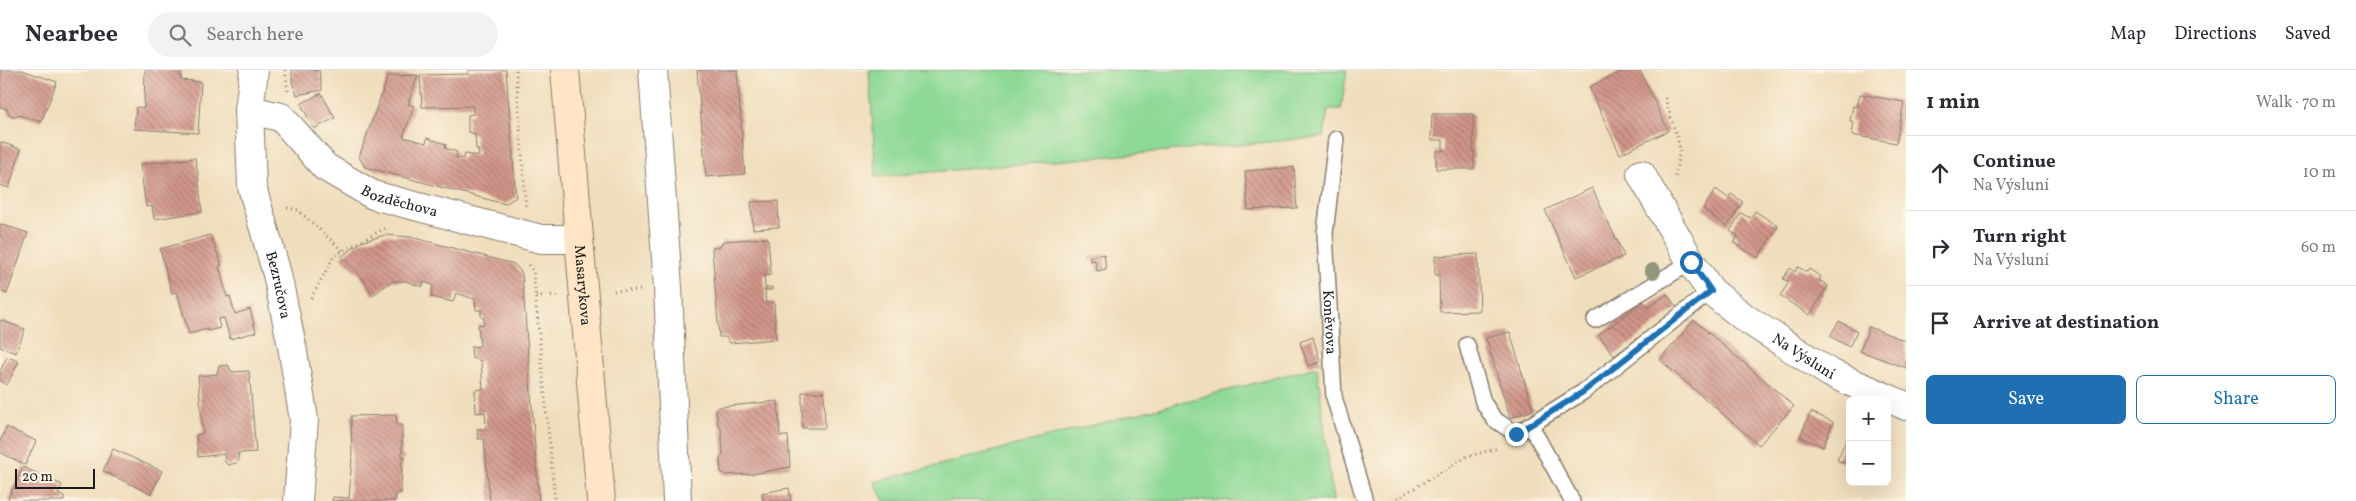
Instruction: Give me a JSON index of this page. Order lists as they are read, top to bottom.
{
  "streets": {
    "street": [
      "Bozděchova",
      "Bezručova",
      "Masarykova",
      "Na Výsluní"
    ],
    "lane": ["Koněvova"]
  },
  "crossings": [
    ["Bozděchova", "Bezručova"],
    ["Bozděchova", "Masarykova"]
  ],
  "scale_bar": "20 m",
  "page": {
    "header": "Nearbee",
    "search": "Search here",
    "nav": ["Map", "Directions", "Saved"],
    "heading": ["1 min", "Walk · 70 m"],
    "list": [
      ["Continue", "Na Výsluní", "10 m"],
      ["Turn right", "Na Výsluní", "60 m"],
      "Arrive at destination"
    ],
    "buttons": ["Save", "Share"],
    "map_buttons": ["+", "−"],
    "scale": "20 m"
  }
}
